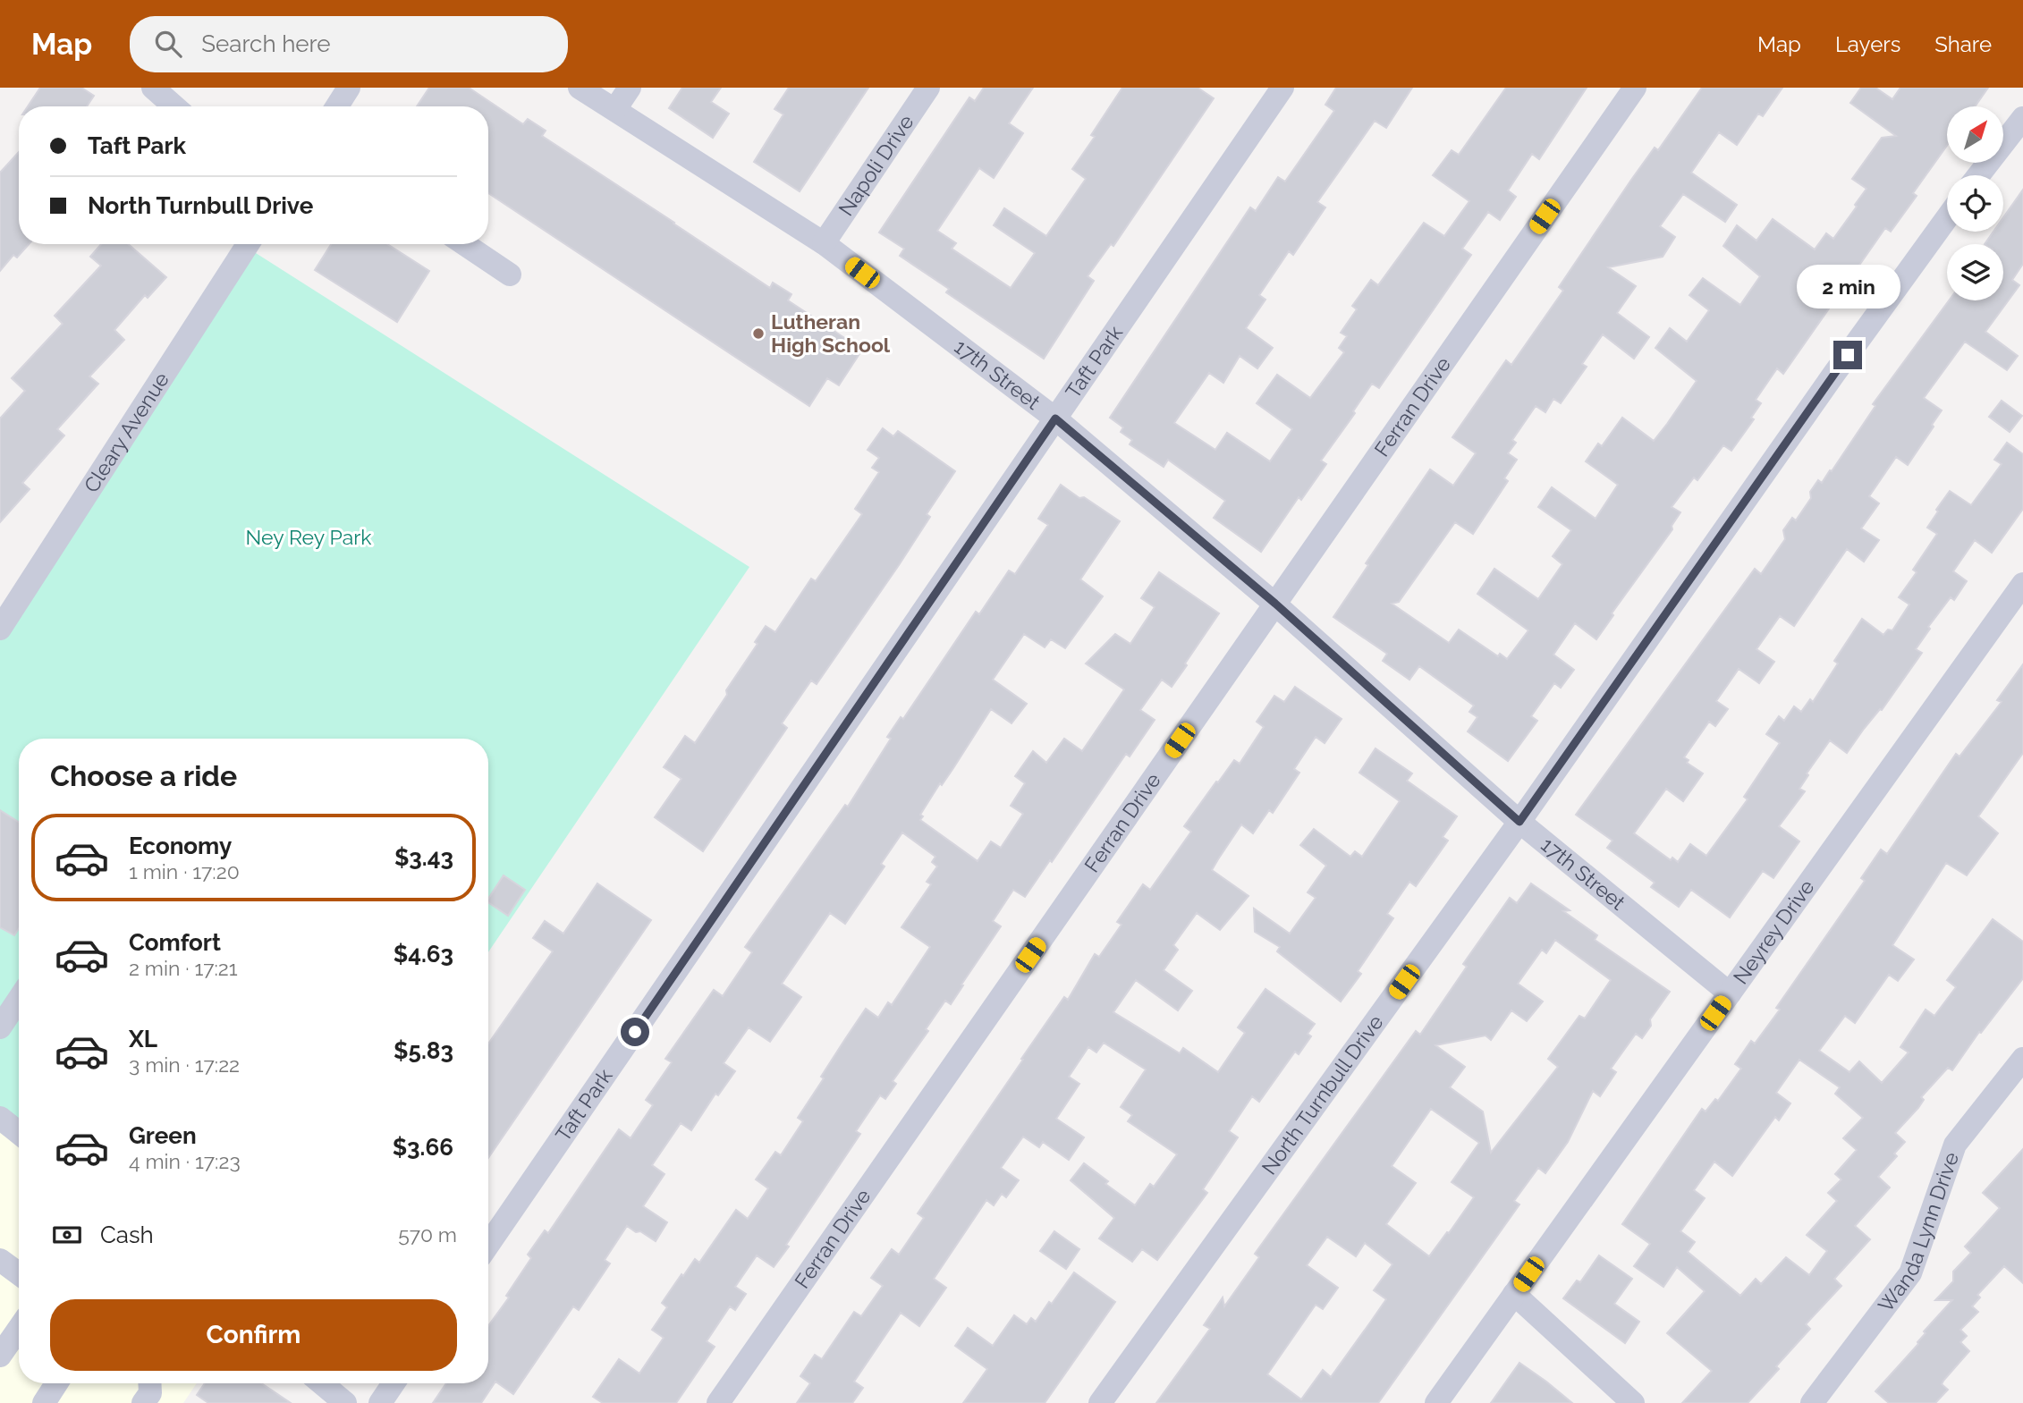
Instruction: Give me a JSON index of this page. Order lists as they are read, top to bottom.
{
  "streets": {
    "street": [
      "Napoli Drive",
      "Taft Park",
      "17th Street",
      "Ferran Drive",
      "Cleary Avenue",
      "Neyrey Drive",
      "North Turnbull Drive",
      "Wanda Lynn Drive"
    ]
  },
  "crossings": [
    ["Napoli Drive", "17th Street"],
    ["Taft Park", "17th Street"],
    ["17th Street", "Ferran Drive"],
    ["17th Street", "Neyrey Drive"],
    ["17th Street", "North Turnbull Drive"]
  ],
  "parks": ["Ney Rey Park"],
  "places": ["Lutheran High School"],
  "north": "top right",
  "page": {
    "header": "Map",
    "search": "Search here",
    "nav": ["Map", "Layers", "Share"],
    "banner": ["Taft Park", "North Turnbull Drive"],
    "bubble": "2 min",
    "heading": "Choose a ride",
    "list": [
      {
        "name": "Economy",
        "note": "1 min · 17:20",
        "value": "$3.43"
      },
      {
        "name": "Comfort",
        "note": "2 min · 17:21",
        "value": "$4.63"
      },
      {
        "name": "XL",
        "note": "3 min · 17:22",
        "value": "$5.83"
      },
      {
        "name": "Green",
        "note": "4 min · 17:23",
        "value": "$3.66"
      }
    ],
    "pay": ["Cash", "570 m"],
    "buttons": "Confirm"
  }
}
